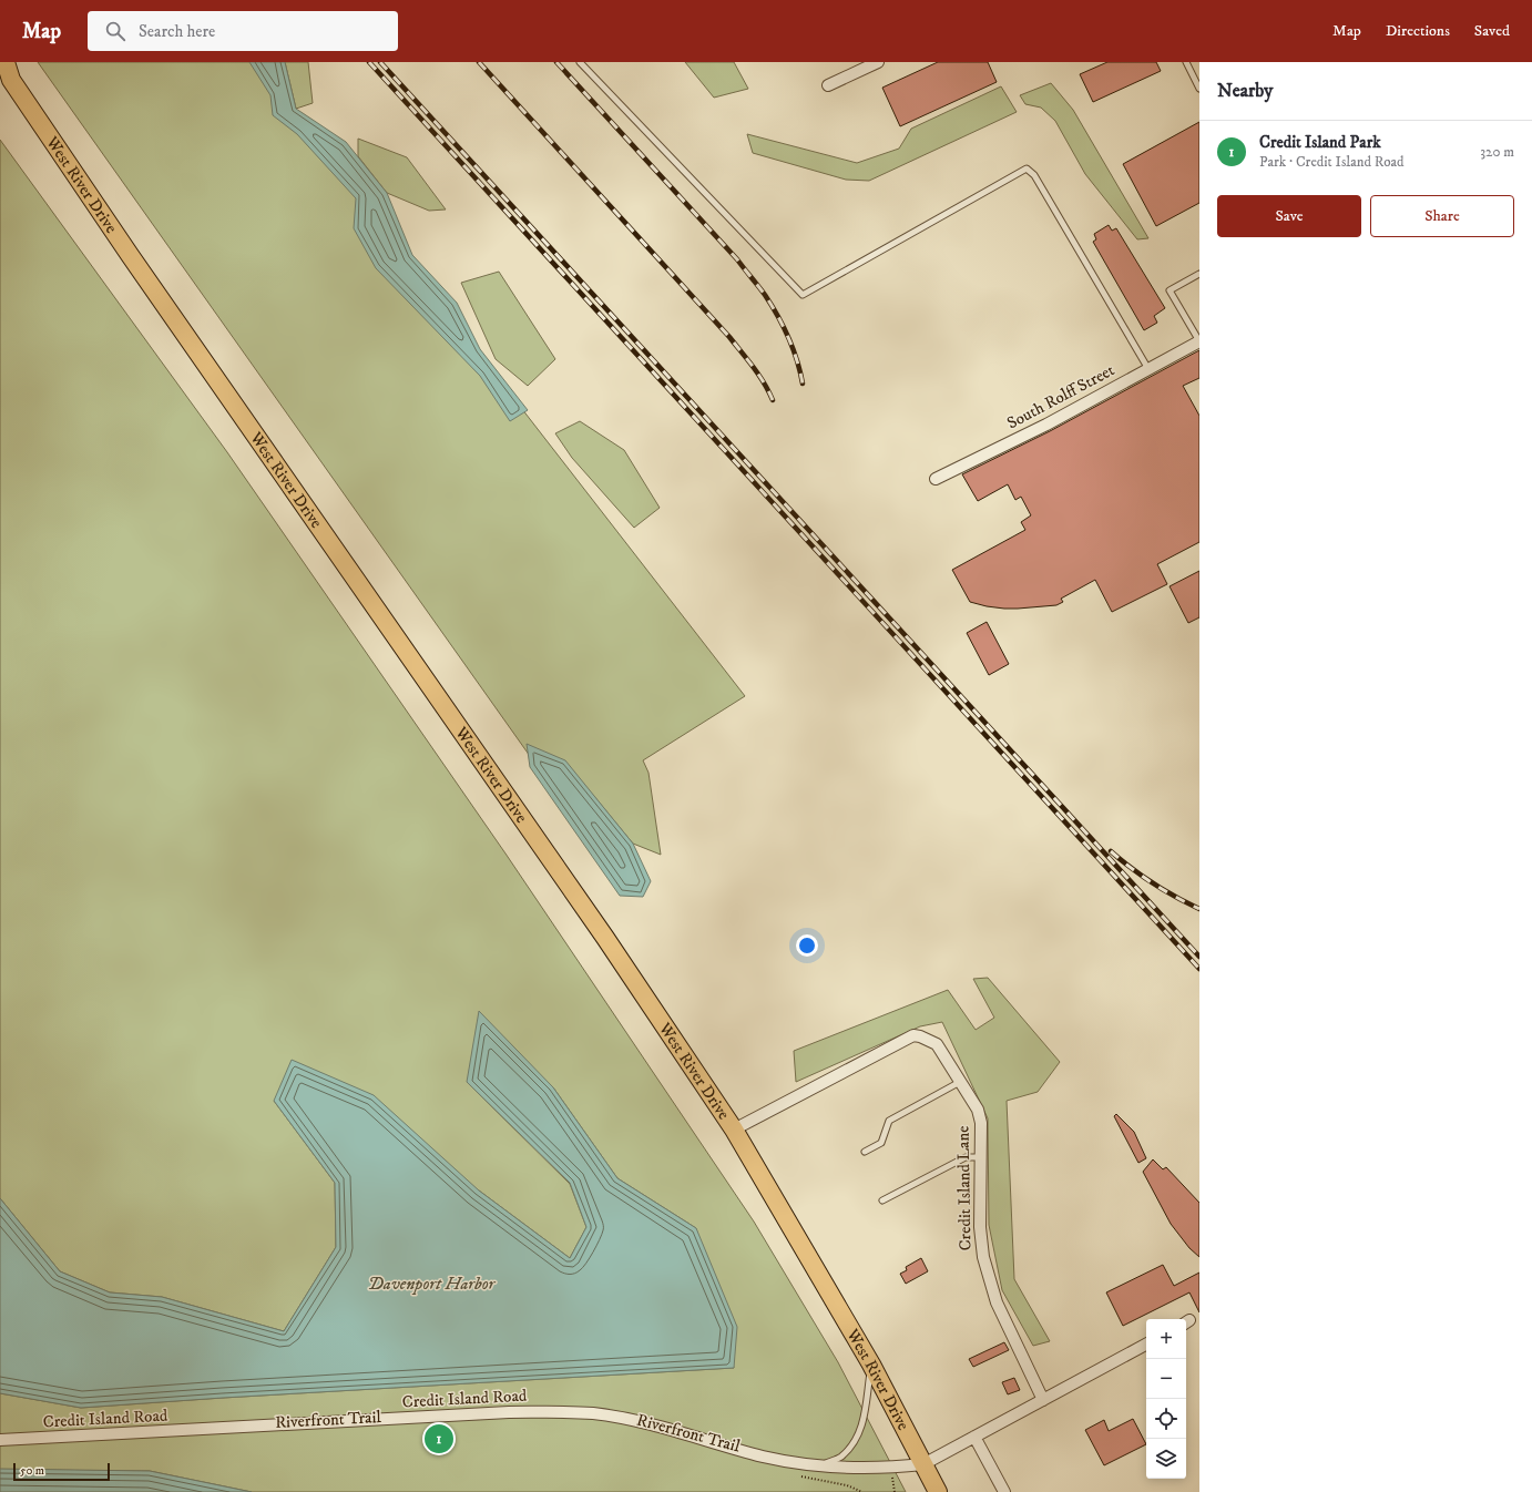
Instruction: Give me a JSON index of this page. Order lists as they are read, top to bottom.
{
  "streets": {
    "main road": ["West River Drive"],
    "street": ["South Rolff Street", "Credit Island Lane", "Credit Island Road"]
  },
  "crossings": [
    ["West River Drive", "Credit Island Lane"],
    ["West River Drive", "Credit Island Road"]
  ],
  "water": ["Davenport Harbor"],
  "scale_bar": "50 m",
  "page": {
    "header": "Map",
    "search": "Search here",
    "nav": ["Map", "Directions", "Saved"],
    "heading": "Nearby",
    "list": [
      {
        "mark": "1",
        "name": "Credit Island Park",
        "note": "Park · Credit Island Road",
        "value": "320 m"
      }
    ],
    "buttons": ["Save", "Share"],
    "map_buttons": ["+", "−"],
    "pins": "1",
    "scale": "50 m"
  }
}
